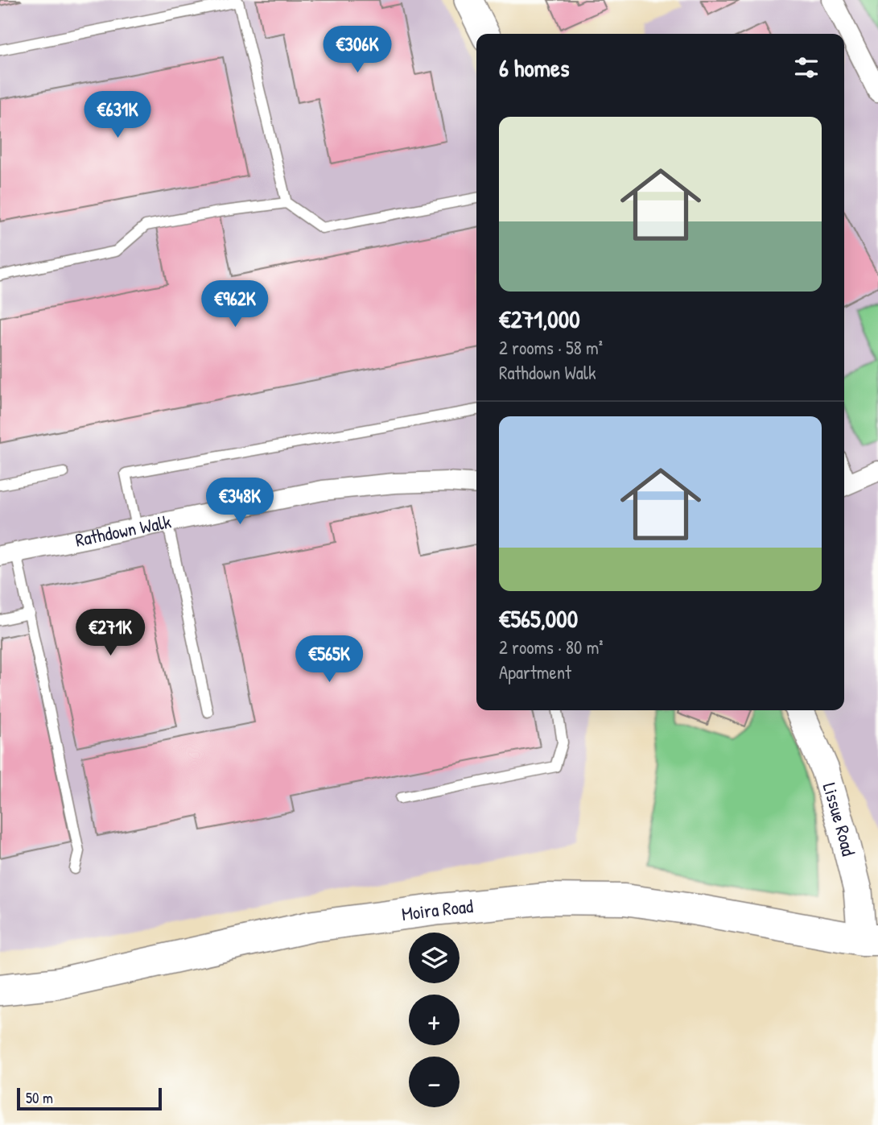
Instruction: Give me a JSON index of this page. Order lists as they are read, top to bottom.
{
  "streets": {
    "highway": ["Moira Road"],
    "street": ["Rathdown Walk", "Lissue Road"]
  },
  "crossings": [
    ["Lissue Road", "Moira Road"]
  ],
  "scale_bar": "50 m",
  "page": {
    "price": [
      "€306K",
      "€631K",
      "€962K",
      "€348K",
      "€271K",
      "€565K"
    ],
    "heading": "6 homes",
    "list": [
      {
        "name": "€271,000",
        "note": "2 rooms · 58 m² · Rathdown Walk"
      },
      {
        "name": "€565,000",
        "note": "2 rooms · 80 m² · Apartment"
      }
    ],
    "map_buttons": ["+", "−"],
    "scale": "50 m"
  }
}
